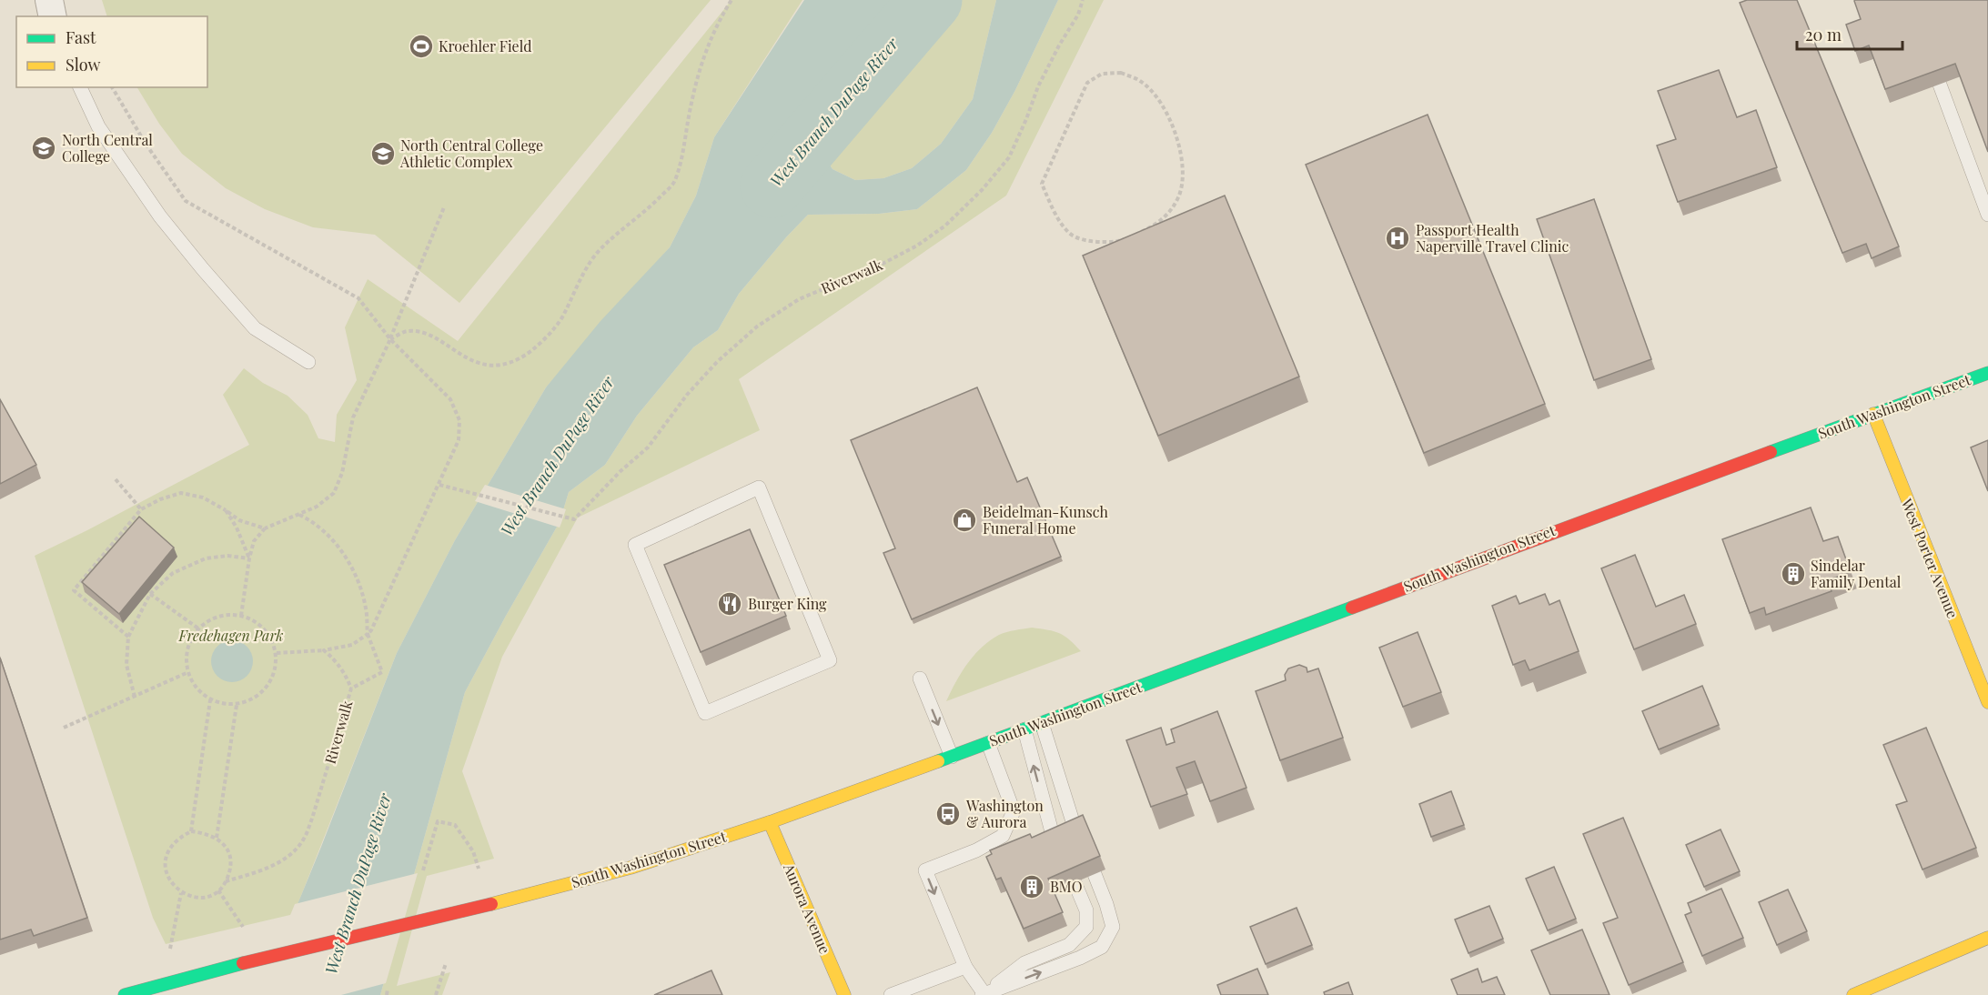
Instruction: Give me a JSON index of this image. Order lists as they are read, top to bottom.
{
  "streets": {
    "main road": ["South Washington Street", "West Porter Avenue", "Aurora Avenue"],
    "path": ["Riverwalk"]
  },
  "crossings": [
    ["South Washington Street", "West Porter Avenue"],
    ["South Washington Street", "Aurora Avenue"]
  ],
  "water": ["West Branch DuPage River"],
  "parks": ["Fredehagen Park"],
  "places": {
    "sports": ["Kroehler Field"],
    "school or university": ["North Central College", "North Central College Athletic Complex"],
    "hospital": ["Passport Health Naperville Travel Clinic"],
    "shop": ["Beidelman-Kunsch Funeral Home"],
    "building": ["Sindelar Family Dental", "BMO"],
    "restaurant": ["Burger King"],
    "bus stop": ["Washington & Aurora"]
  },
  "legend": ["Fast", "Slow"],
  "scale_bar": "20 m"
}
